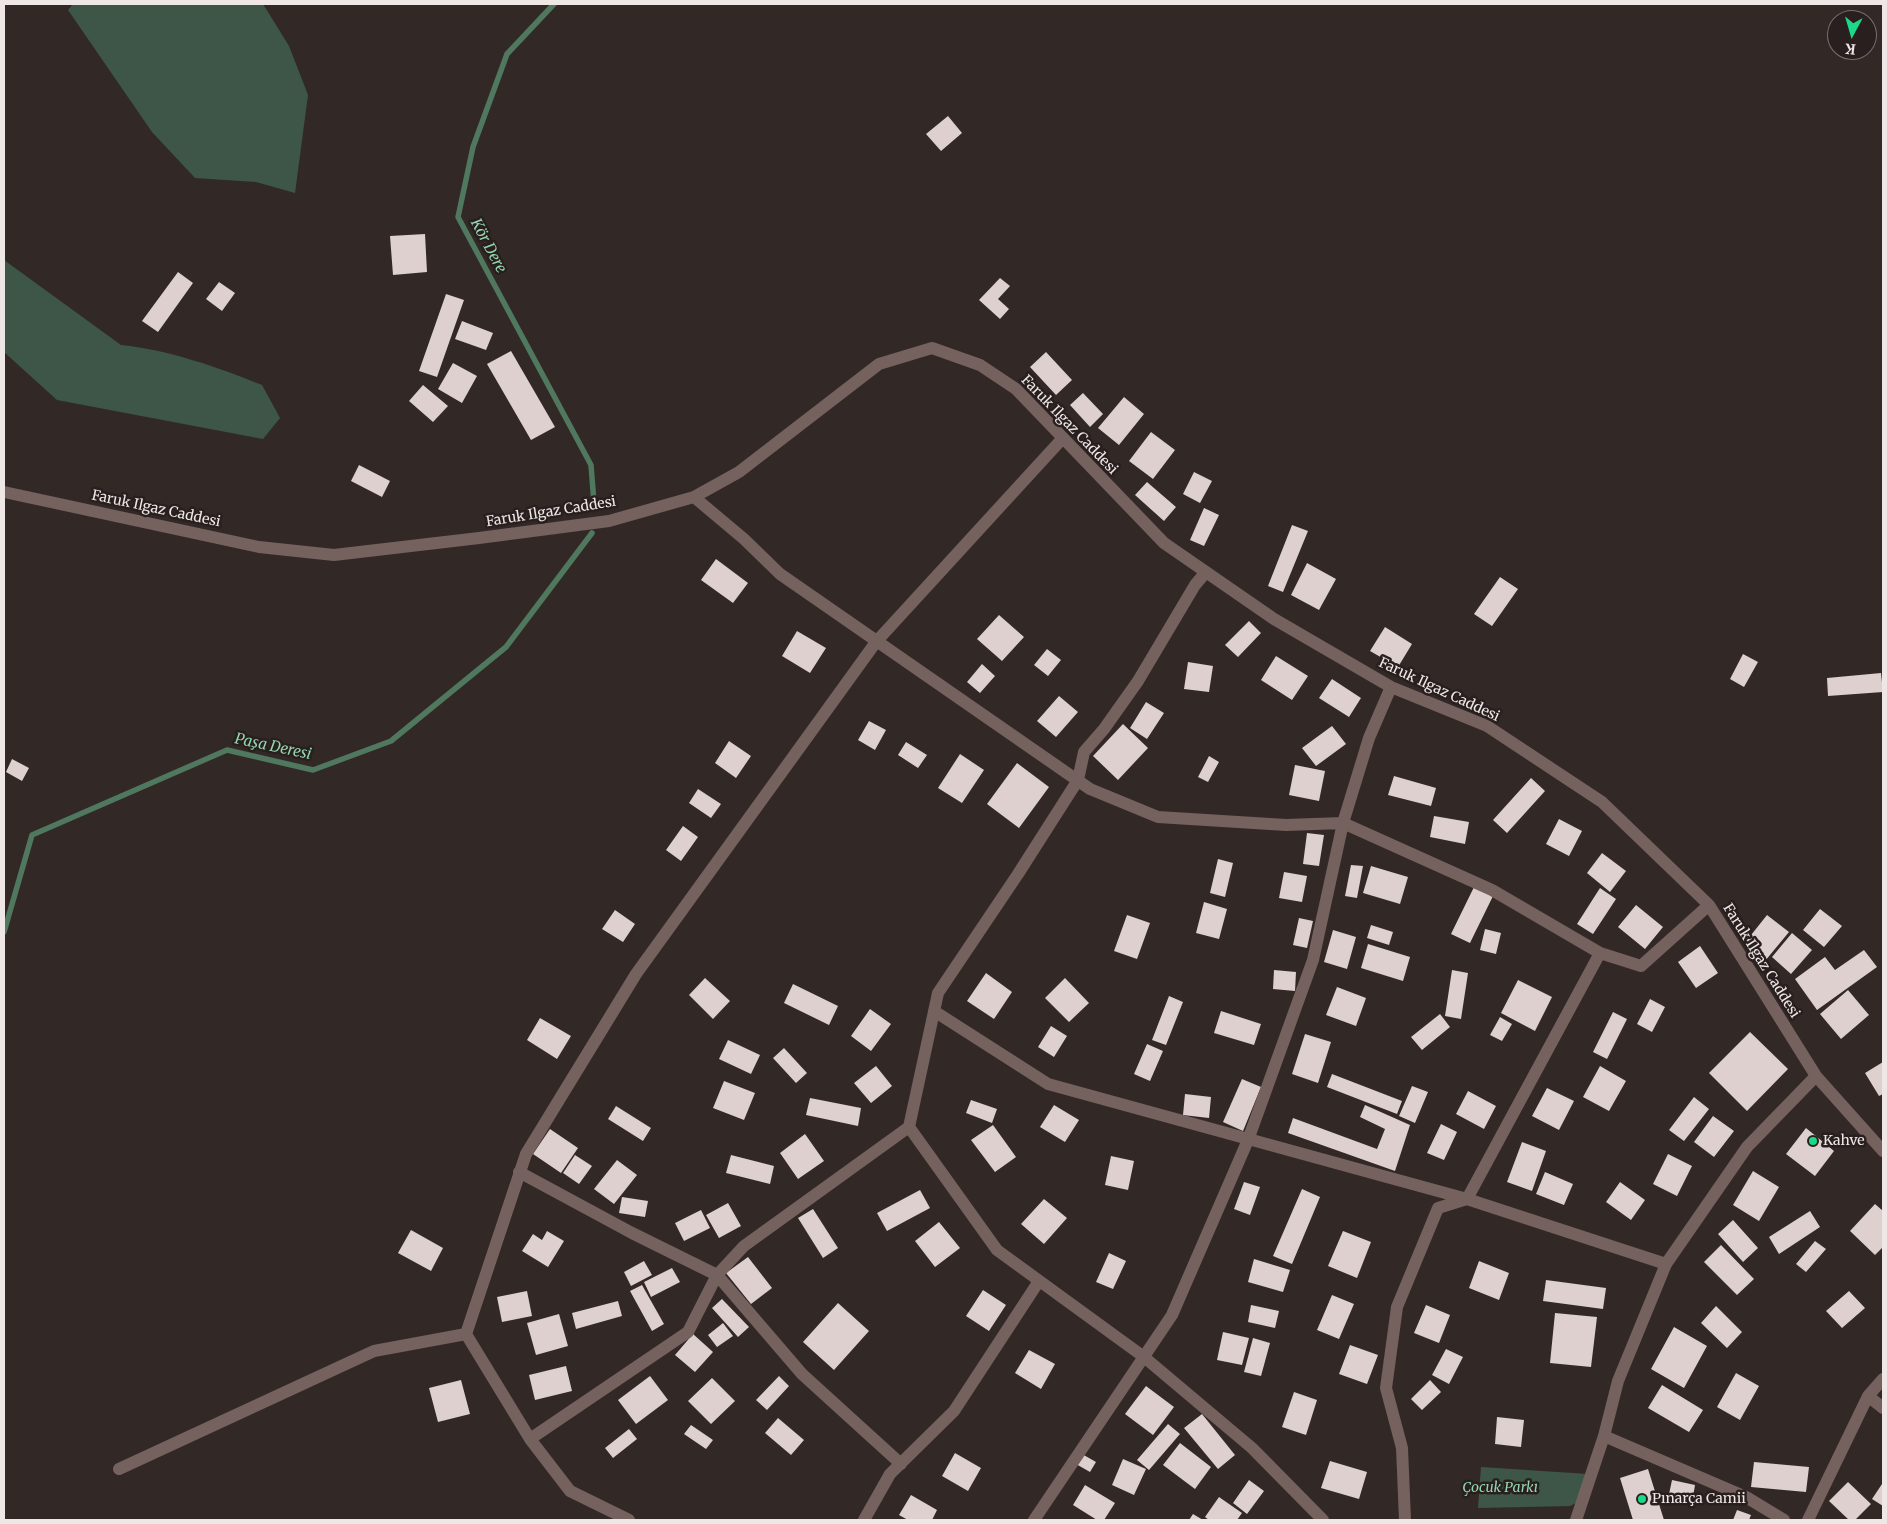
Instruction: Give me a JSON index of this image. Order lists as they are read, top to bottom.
{
  "streets": {
    "street": ["Faruk Ilgaz Caddesi"]
  },
  "water": ["Kör Dere", "Paşa Deresi"],
  "parks": ["Çocuk Parkı"],
  "places": ["Kahve", "Pınarça Camii"],
  "north": "bottom"
}
